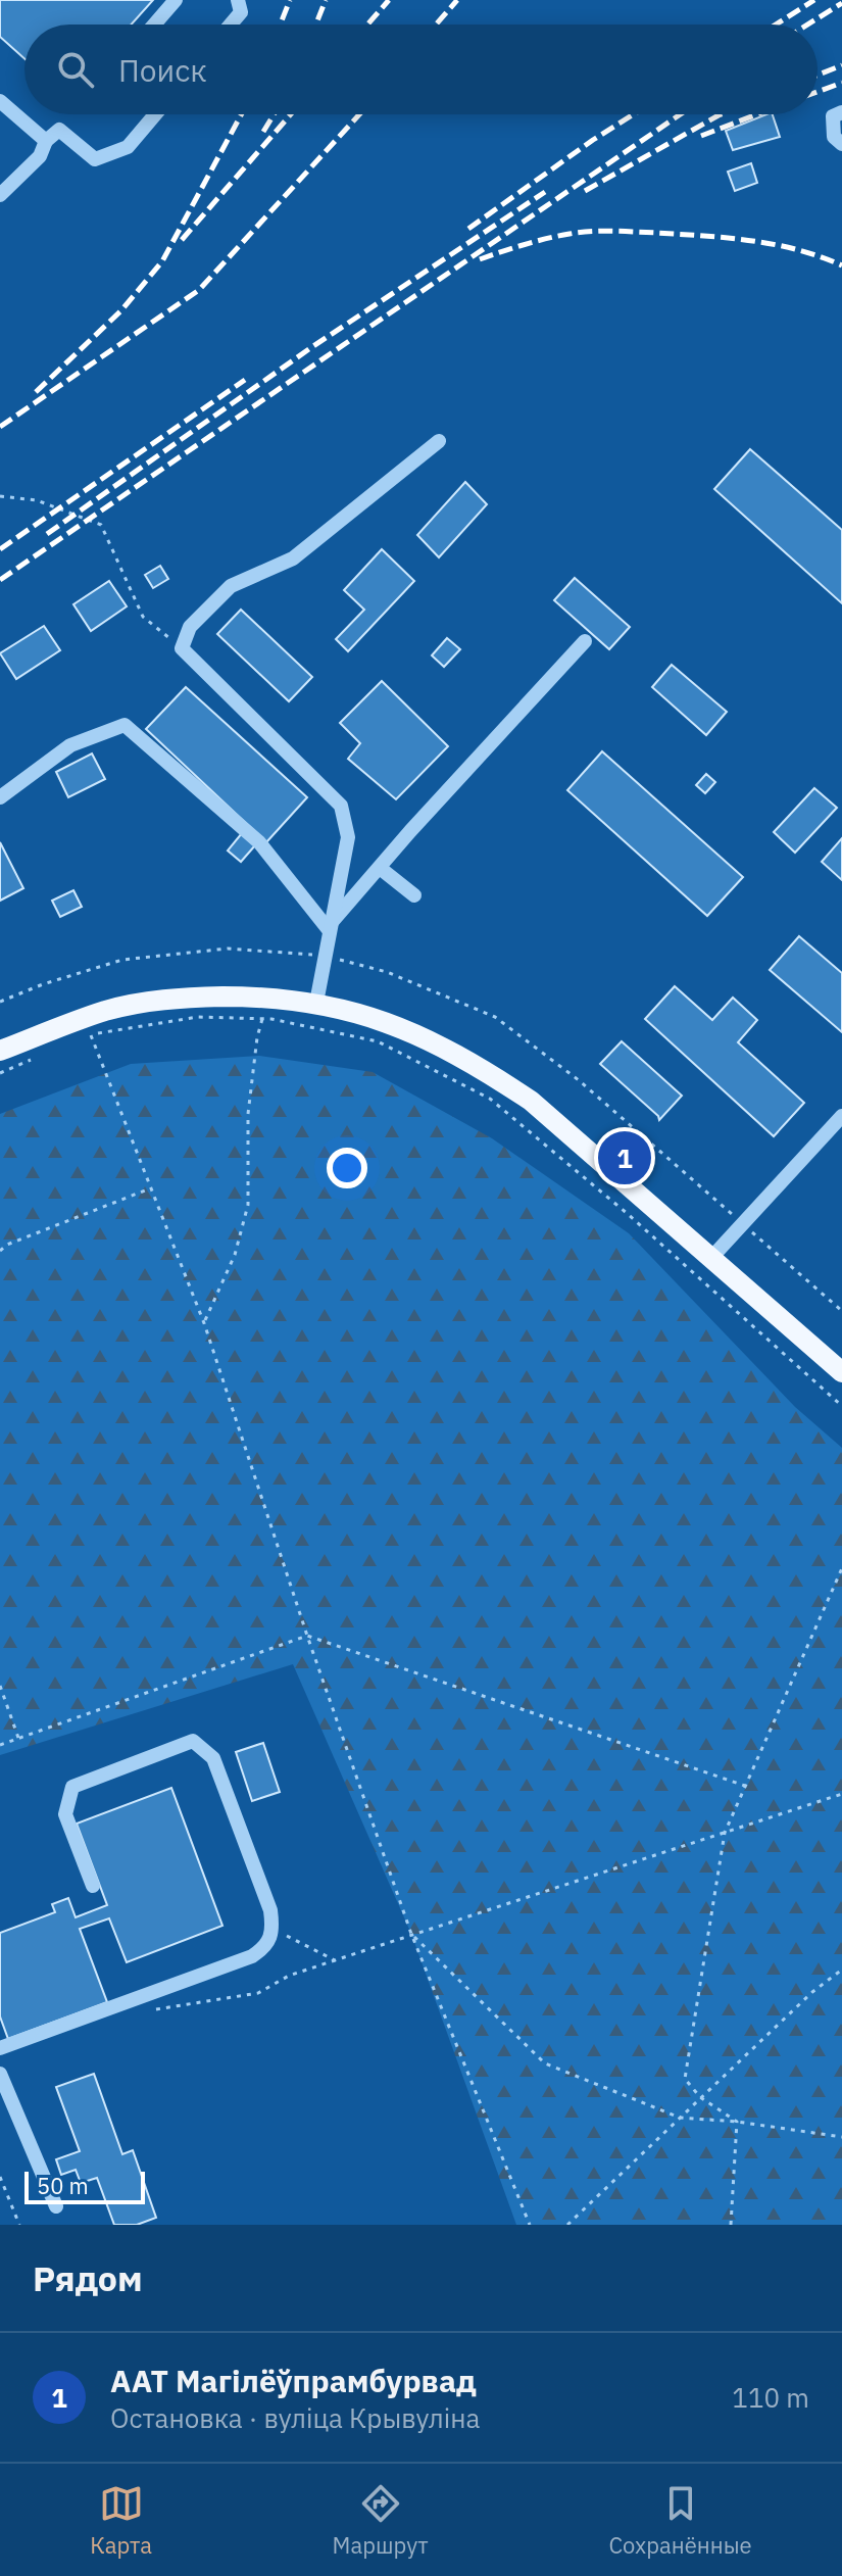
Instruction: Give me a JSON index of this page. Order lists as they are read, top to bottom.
{
  "scale_bar": "50 m",
  "page": {
    "search": "Поиск",
    "pins": "1",
    "scale": "50 m",
    "heading": "Рядом",
    "list": [
      {
        "mark": "1",
        "name": "ААТ Магілёўпрамбурвад",
        "note": "Остановка · вуліца Крывуліна",
        "value": "110 m"
      }
    ],
    "nav": ["Карта", "Маршрут", "Сохранённые"]
  }
}
